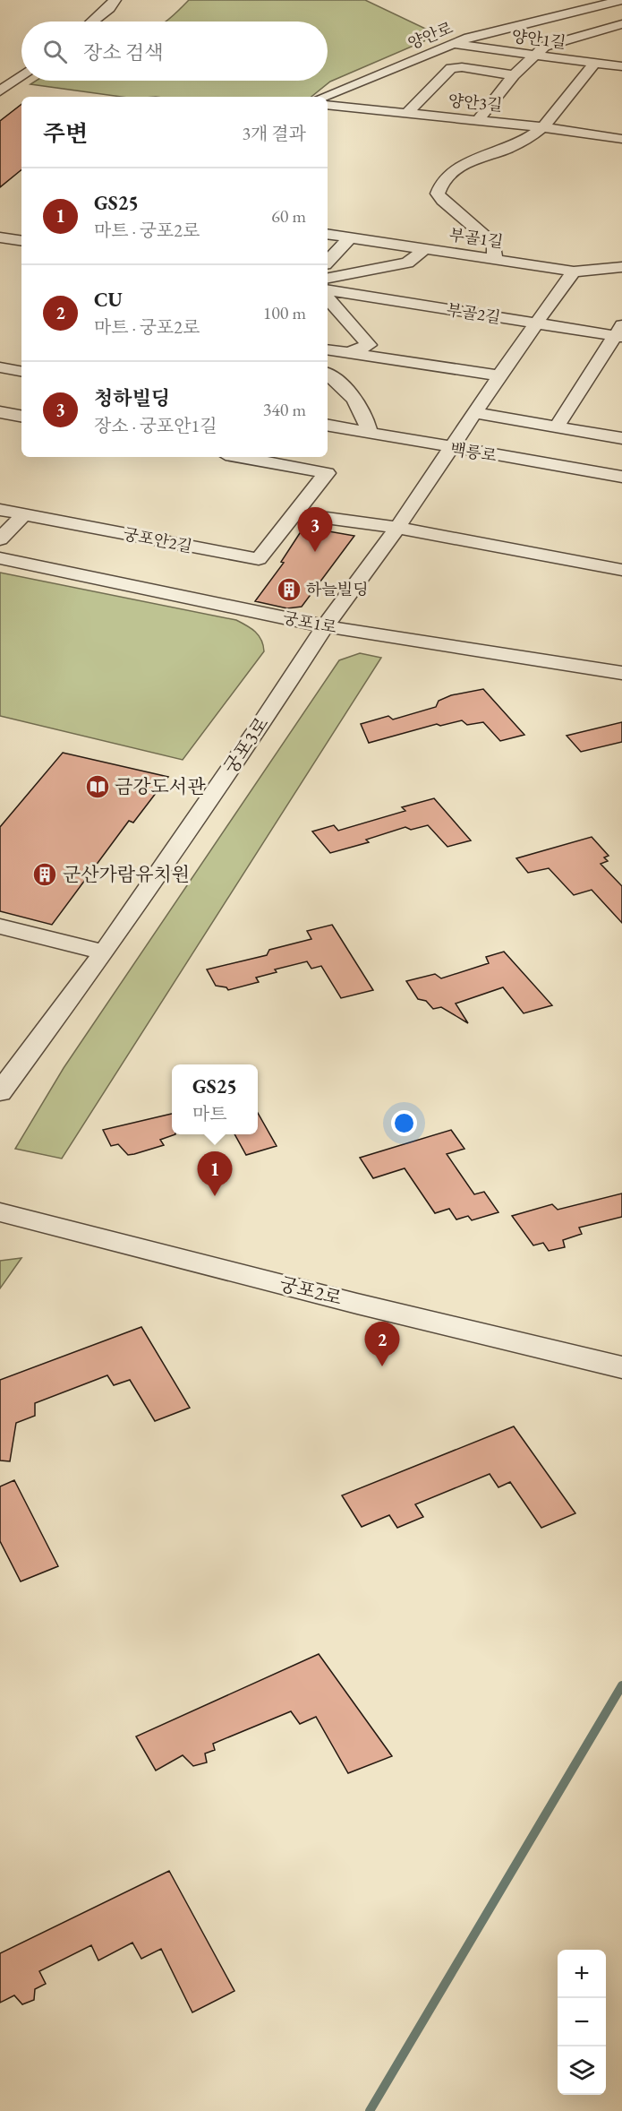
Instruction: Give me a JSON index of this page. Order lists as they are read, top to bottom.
{
  "streets": {
    "street": [
      "양안로",
      "양안1길",
      "양안3길",
      "부골1길",
      "부골2길",
      "백릉로",
      "궁포안2길",
      "궁포1로",
      "궁포3로",
      "궁포2로"
    ]
  },
  "crossings": [
    ["양안로", "양안1길"],
    ["부골1길", "궁포3로"],
    ["부골2길", "궁포3로"],
    ["백릉로", "궁포3로"],
    ["궁포1로", "궁포3로"]
  ],
  "places": {
    "building": ["하늘빌딩", "군산가람유치원"],
    "library": ["금강도서관"]
  },
  "page": {
    "search": "장소 검색",
    "heading": ["주변", "3개 결과"],
    "list": [
      {
        "mark": "1",
        "name": "GS25",
        "note": "마트 · 궁포2로",
        "value": "60 m"
      },
      {
        "mark": "2",
        "name": "CU",
        "note": "마트 · 궁포2로",
        "value": "100 m"
      },
      {
        "mark": "3",
        "name": "청하빌딩",
        "note": "장소 · 궁포안1길",
        "value": "340 m"
      }
    ],
    "pins": ["3", "1", "2"],
    "popup": ["GS25", "마트"],
    "map_buttons": ["+", "−"]
  }
}
